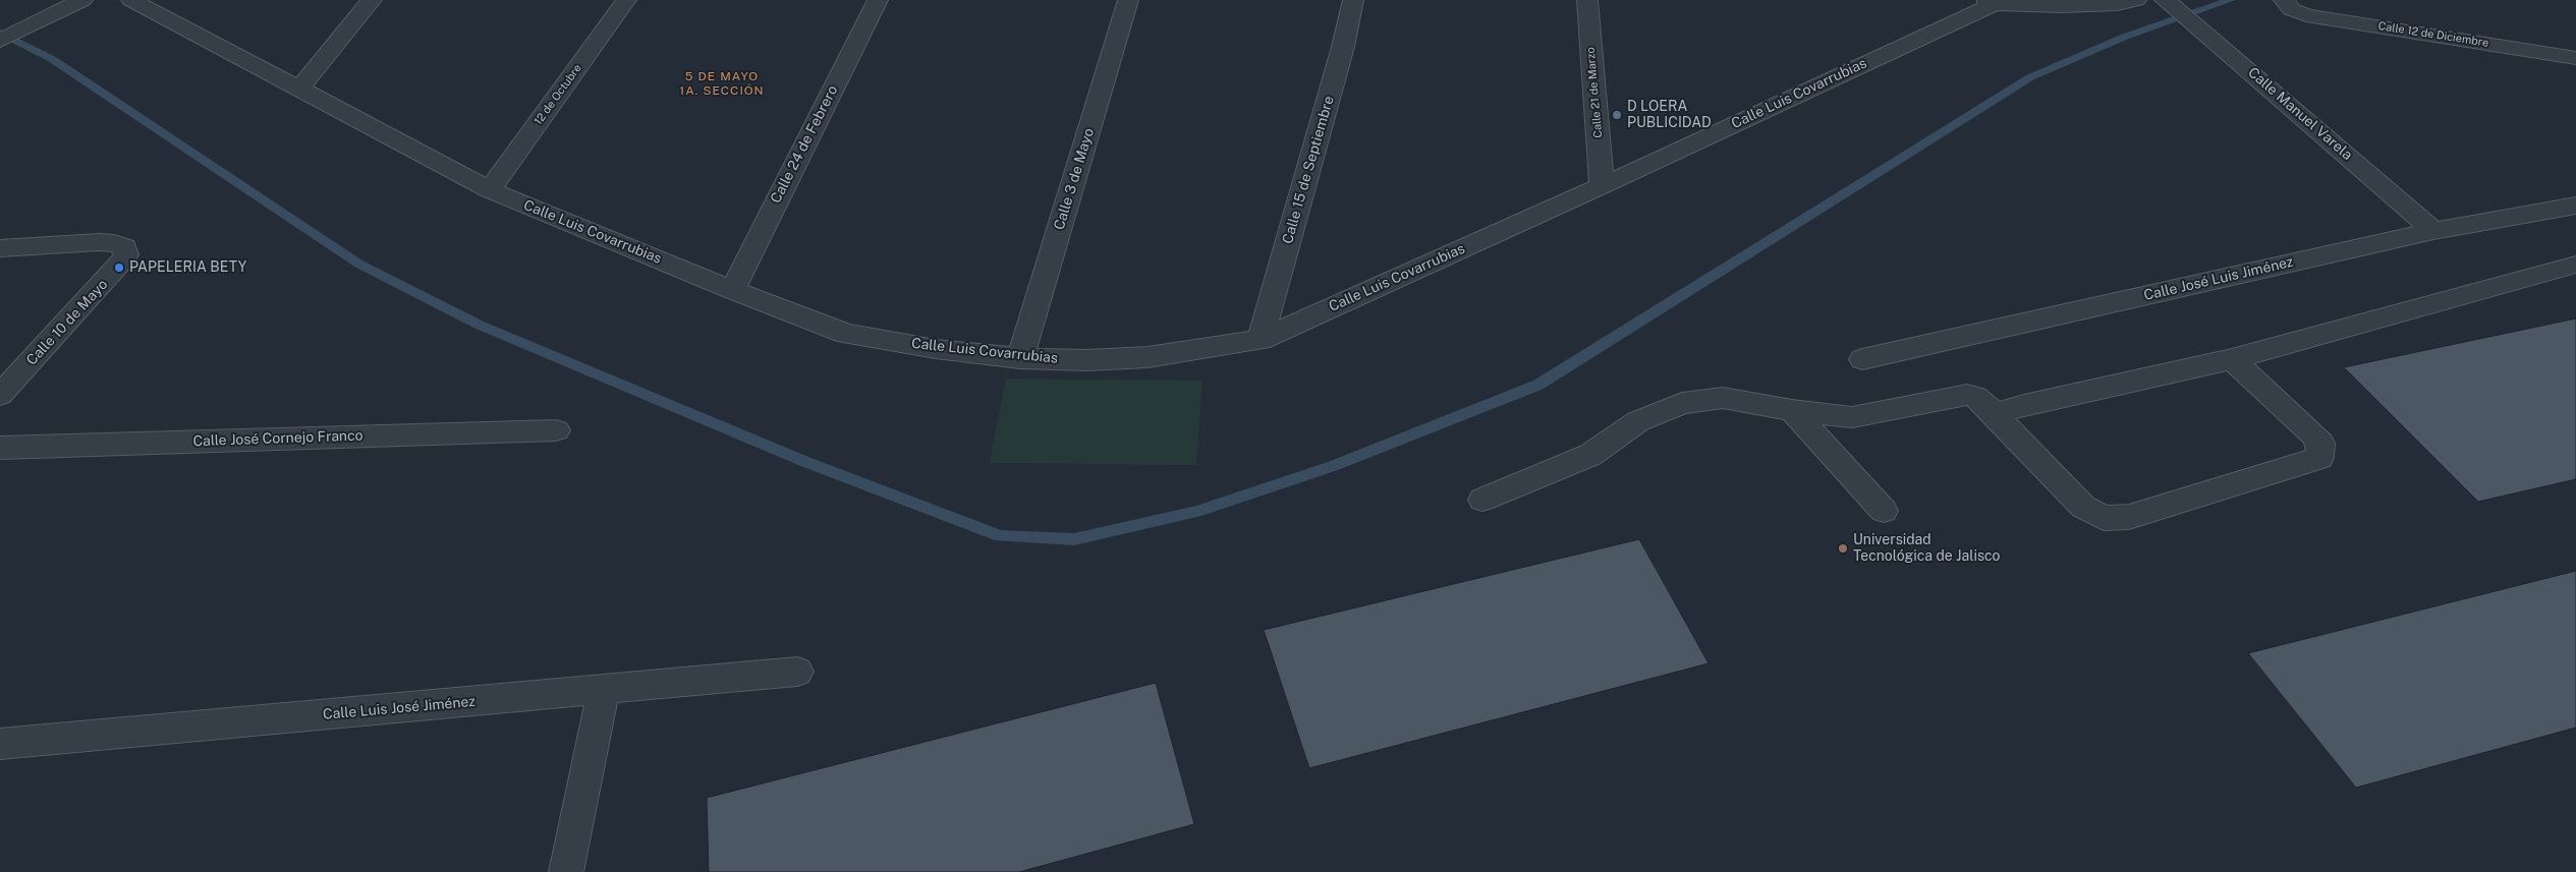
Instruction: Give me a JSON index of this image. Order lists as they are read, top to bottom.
{
  "streets": {
    "street": [
      "Calle 12 de Diciembre",
      "Calle 21 de Marzo",
      "Calle Luis Covarrubias",
      "12 de Octubre",
      "Calle Manuel Varela",
      "Calle 24 de Febrero",
      "Calle 15 de Septiembre",
      "Calle 3 de Mayo",
      "Calle José Luis Jiménez",
      "Calle 10 de Mayo",
      "Calle José Cornejo Franco",
      "Calle Luis José Jiménez"
    ]
  },
  "crossings": [
    ["Calle 21 de Marzo", "Calle Luis Covarrubias"],
    ["Calle Luis Covarrubias", "12 de Octubre"],
    ["Calle Luis Covarrubias", "Calle 24 de Febrero"],
    ["Calle Luis Covarrubias", "Calle 15 de Septiembre"],
    ["Calle Luis Covarrubias", "Calle 3 de Mayo"],
    ["Calle Manuel Varela", "Calle José Luis Jiménez"]
  ],
  "districts": ["5 DE MAYO 1A. SECCIÓN"],
  "places": ["D LOERA PUBLICIDAD", "PAPELERIA BETY", "Universidad Tecnológica de Jalisco"]
}
